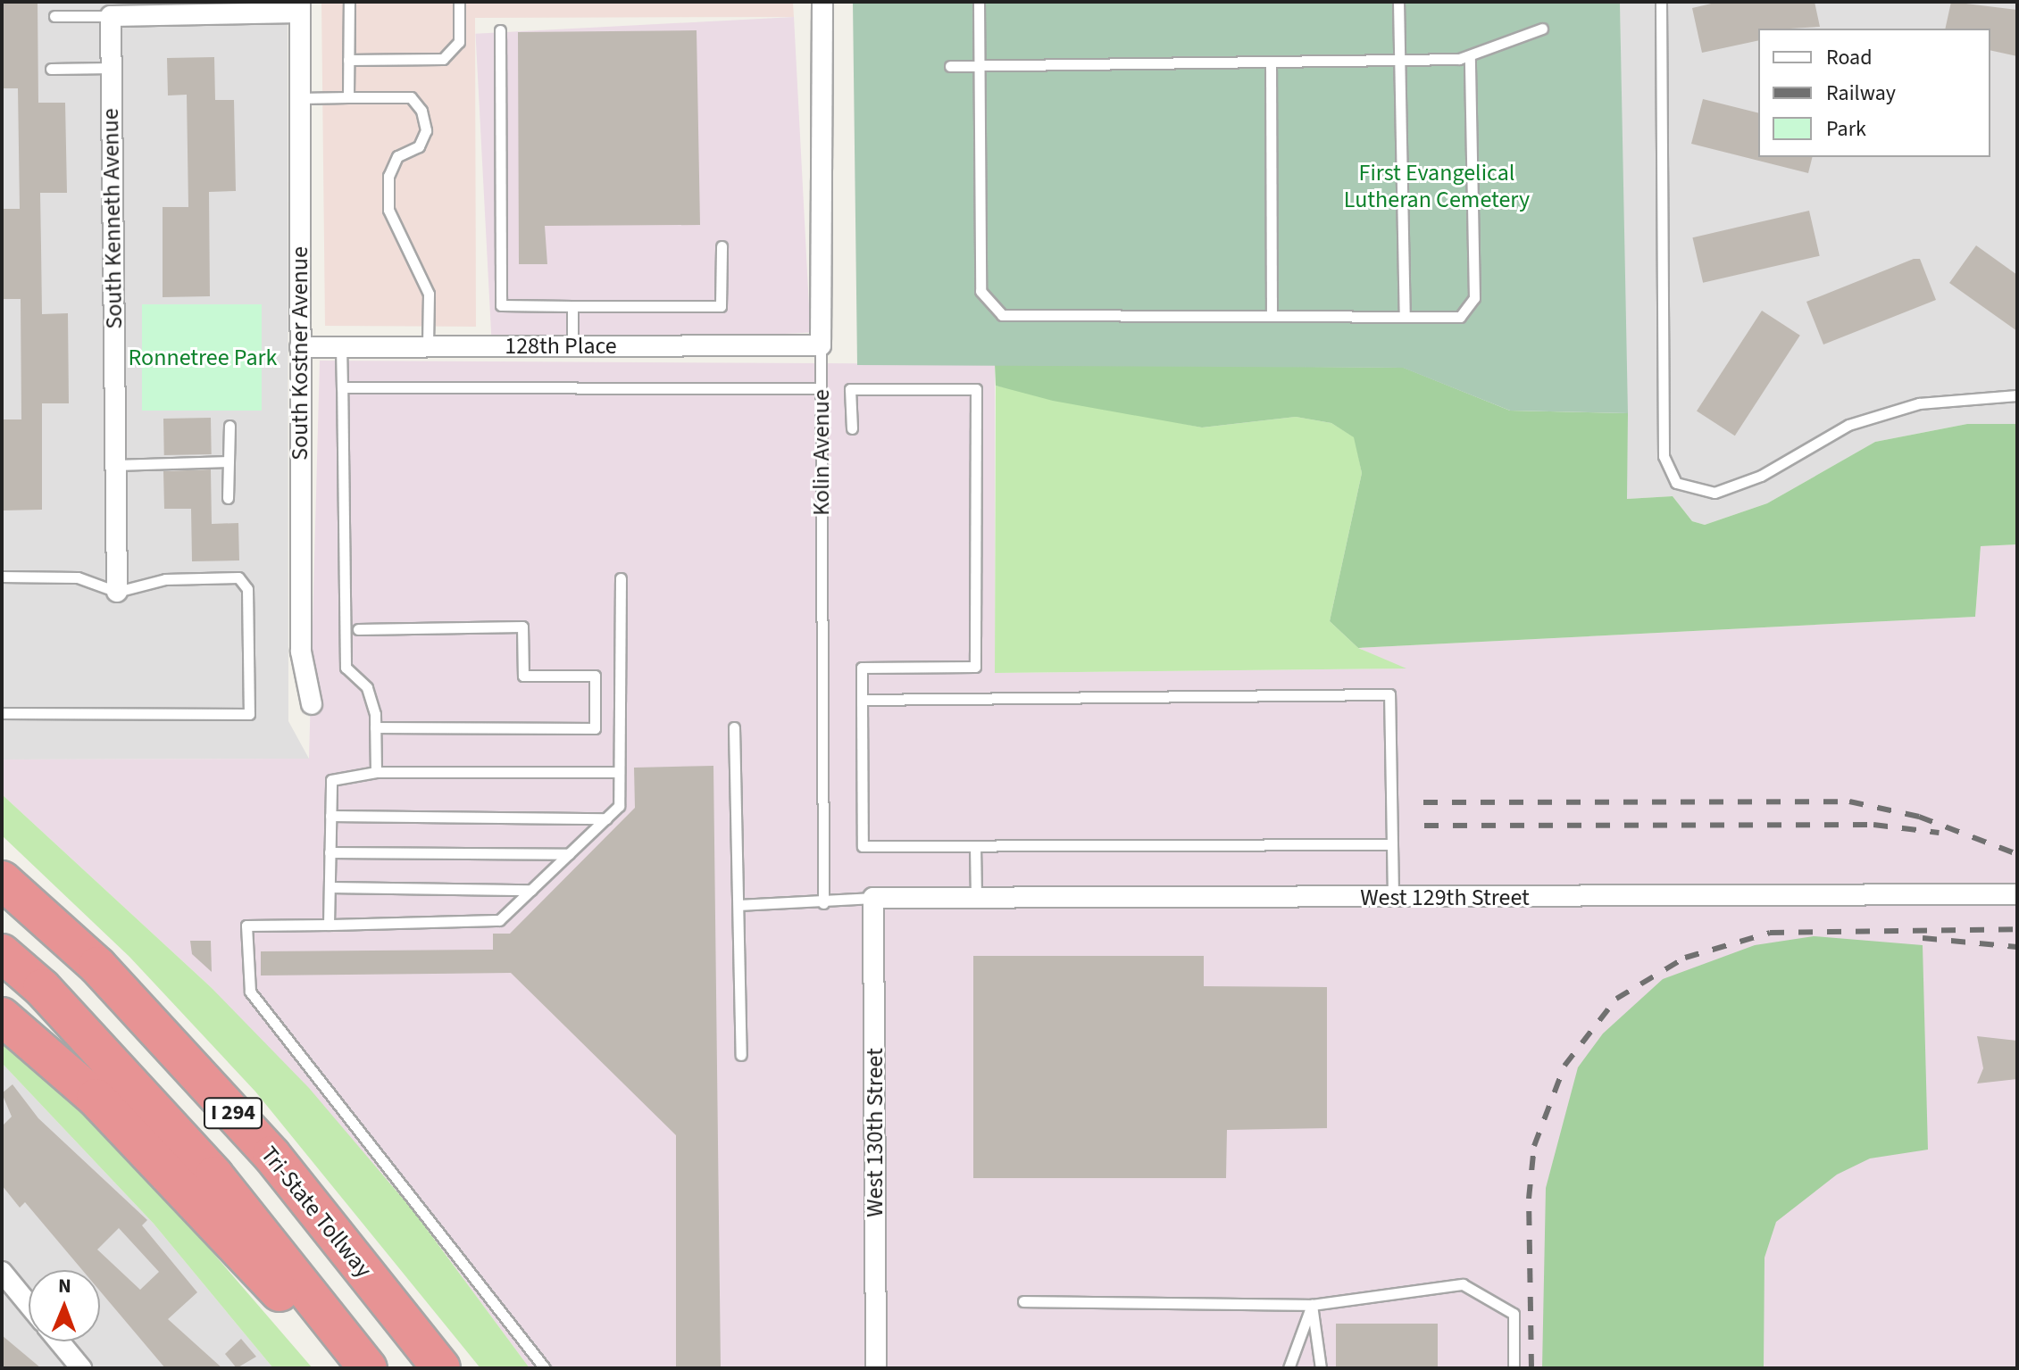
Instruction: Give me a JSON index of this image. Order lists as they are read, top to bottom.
{
  "streets": {
    "highway": ["I 294", "Tri-State Tollway"],
    "street": [
      "South Kenneth Avenue",
      "128th Place",
      "South Kostner Avenue",
      "Kolin Avenue",
      "West 129th Street",
      "West 130th Street"
    ]
  },
  "crossings": [
    ["128th Place", "South Kostner Avenue"],
    ["128th Place", "Kolin Avenue"],
    ["West 129th Street", "West 130th Street"]
  ],
  "parks": ["First Evangelical Lutheran Cemetery", "Ronnetree Park"],
  "legend": ["Road", "Railway", "Park"],
  "north": "top"
}
